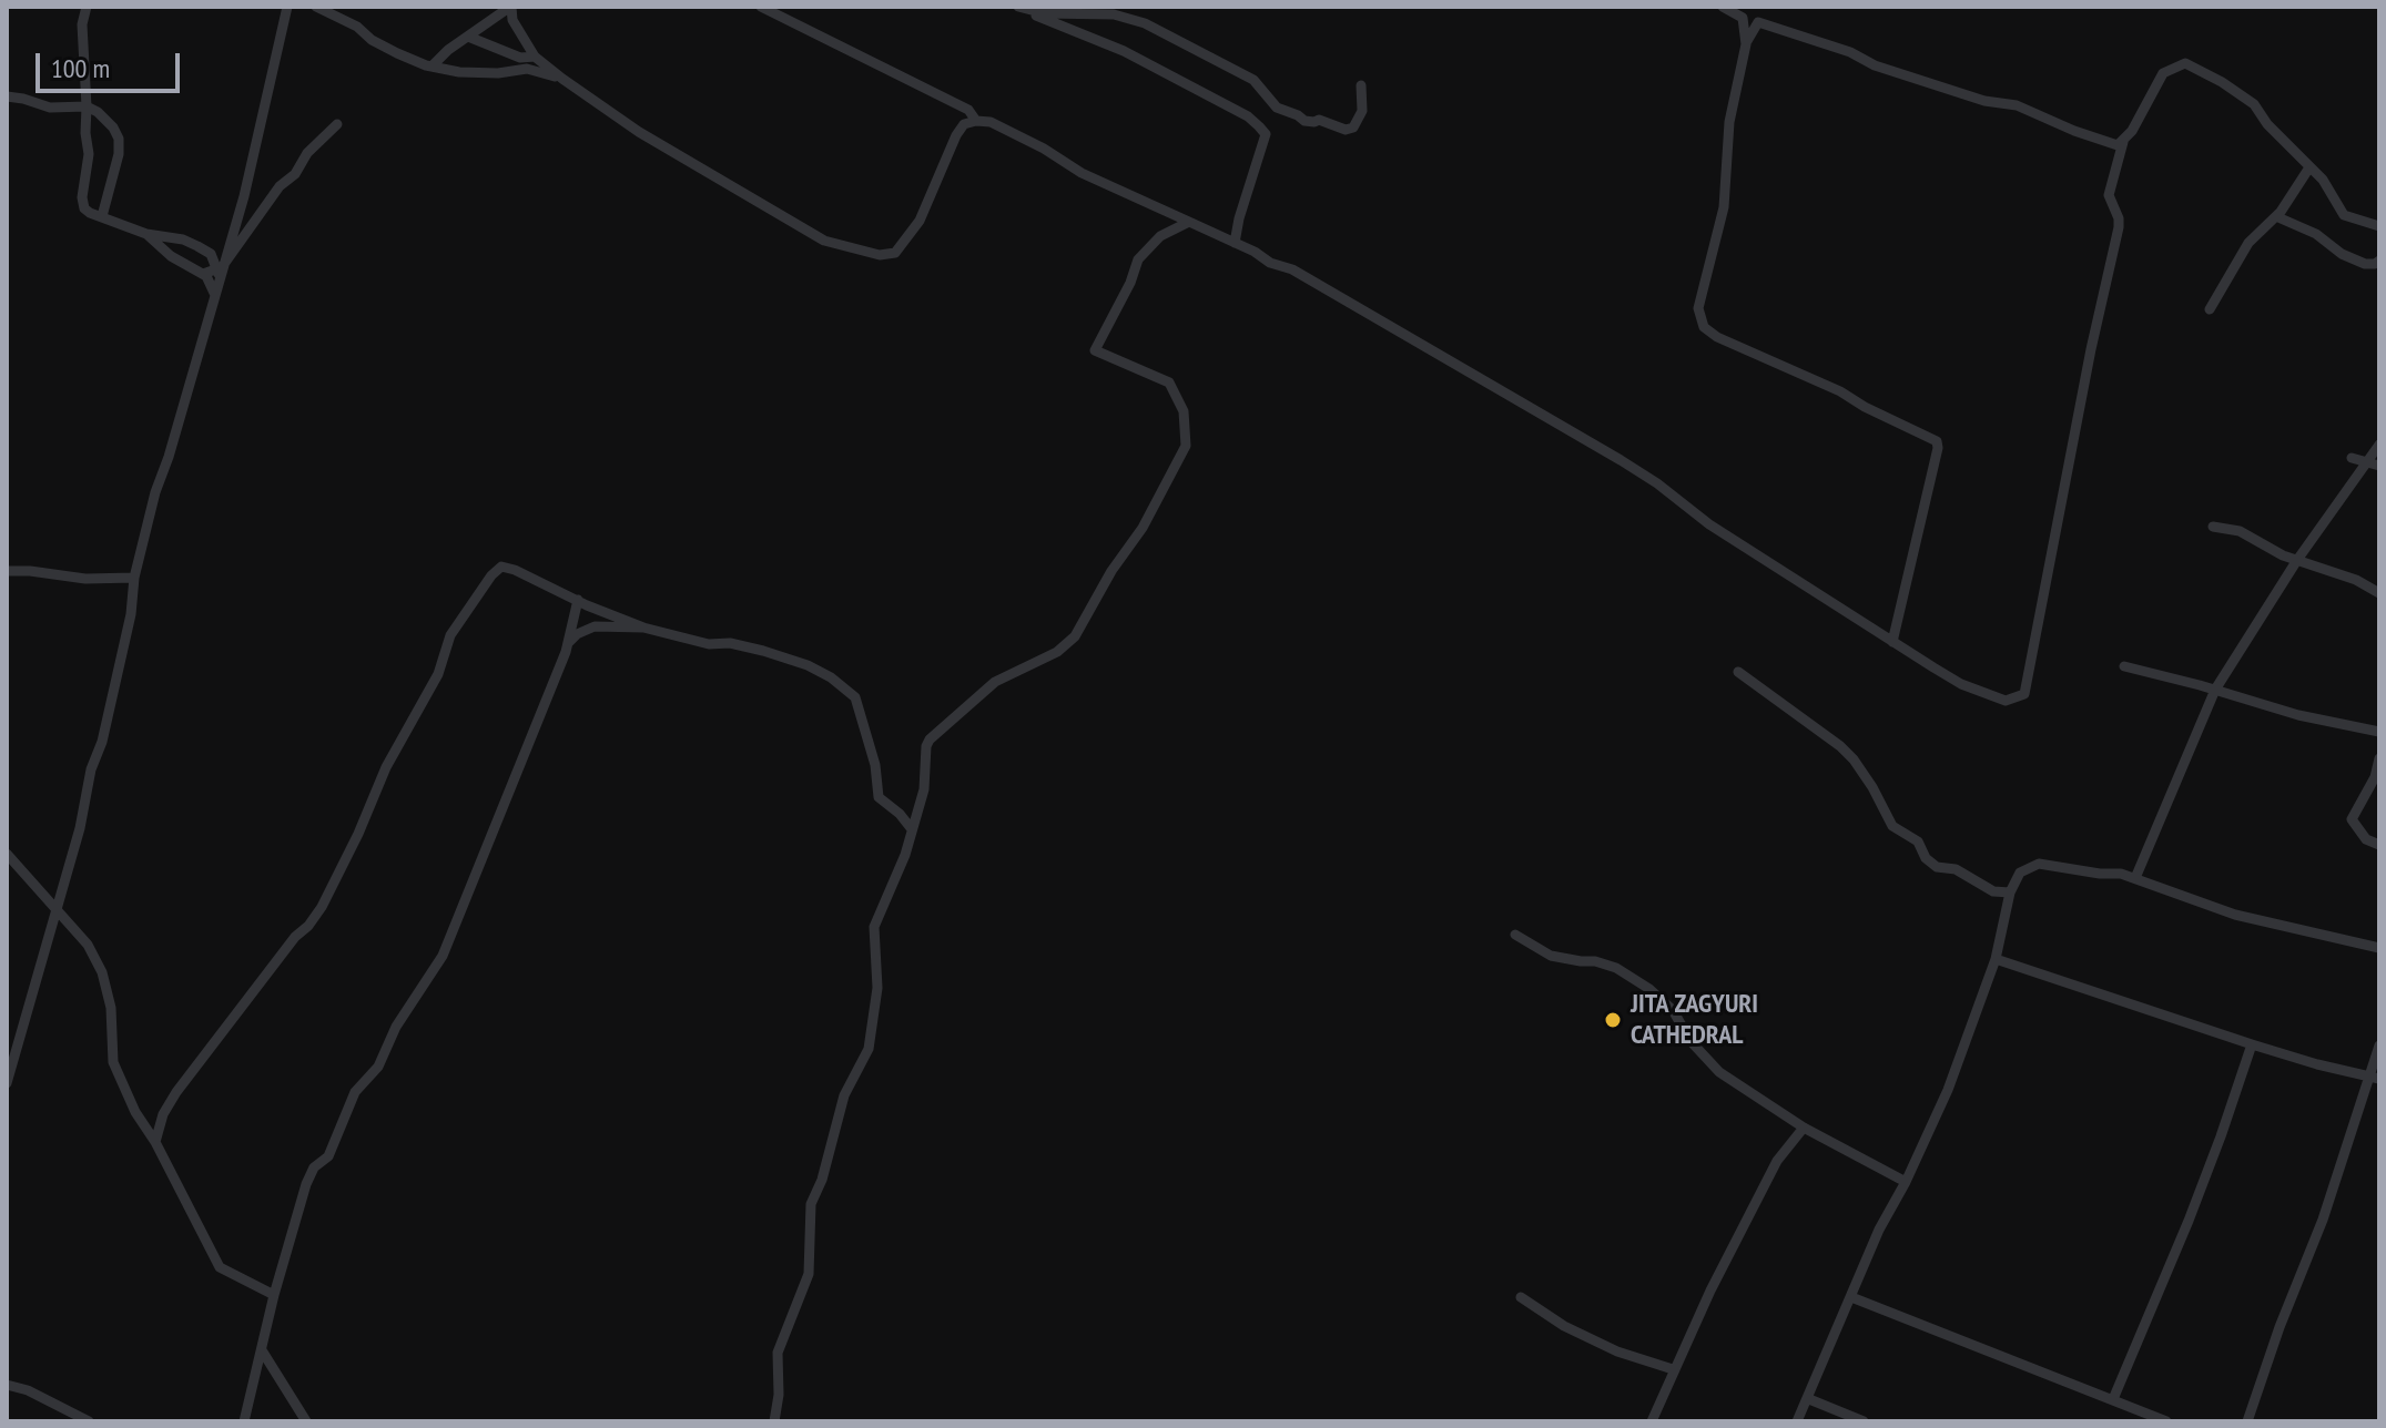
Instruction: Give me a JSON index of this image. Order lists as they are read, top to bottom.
{
  "places": ["JITA ZAGYURI CATHEDRAL"],
  "scale_bar": "100 m"
}
